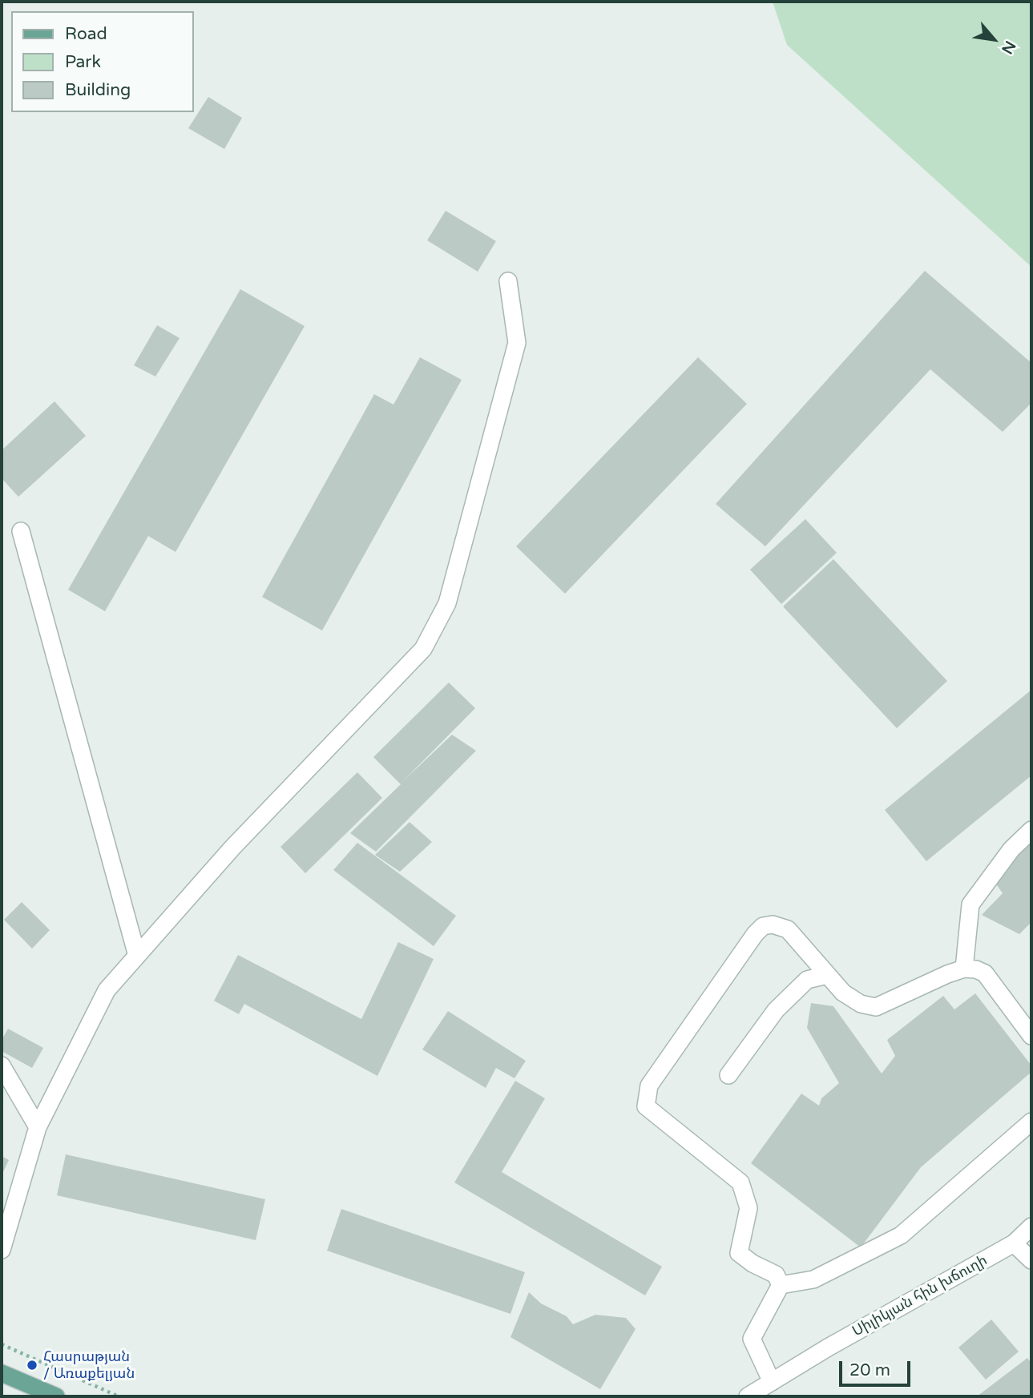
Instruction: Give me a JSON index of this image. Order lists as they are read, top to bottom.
{
  "streets": {
    "street": ["Սիլիկյան հին խճուղի"]
  },
  "places": ["Հասրաթյան / Առաքելյան"],
  "legend": ["Road", "Park", "Building"],
  "scale_bar": "20 m",
  "north": "bottom right"
}
